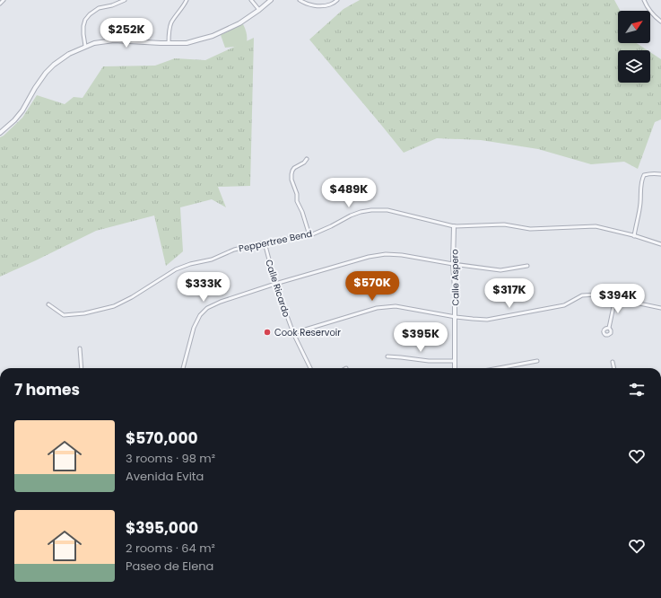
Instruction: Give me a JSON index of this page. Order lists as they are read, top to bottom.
{
  "streets": {
    "street": ["Peppertree Bend", "Calle Aspero", "Calle Ricardo"]
  },
  "crossings": [
    ["Peppertree Bend", "Calle Aspero"],
    ["Peppertree Bend", "Calle Ricardo"]
  ],
  "places": ["Cook Reservoir"],
  "north": "top right",
  "page": {
    "price": [
      "$252K",
      "$489K",
      "$570K",
      "$333K",
      "$317K",
      "$394K",
      "$395K"
    ],
    "heading": "7 homes",
    "list": [
      {
        "name": "$570,000",
        "note": "3 rooms · 98 m² · Avenida Evita"
      },
      {
        "name": "$395,000",
        "note": "2 rooms · 64 m² · Paseo de Elena"
      }
    ]
  }
}
